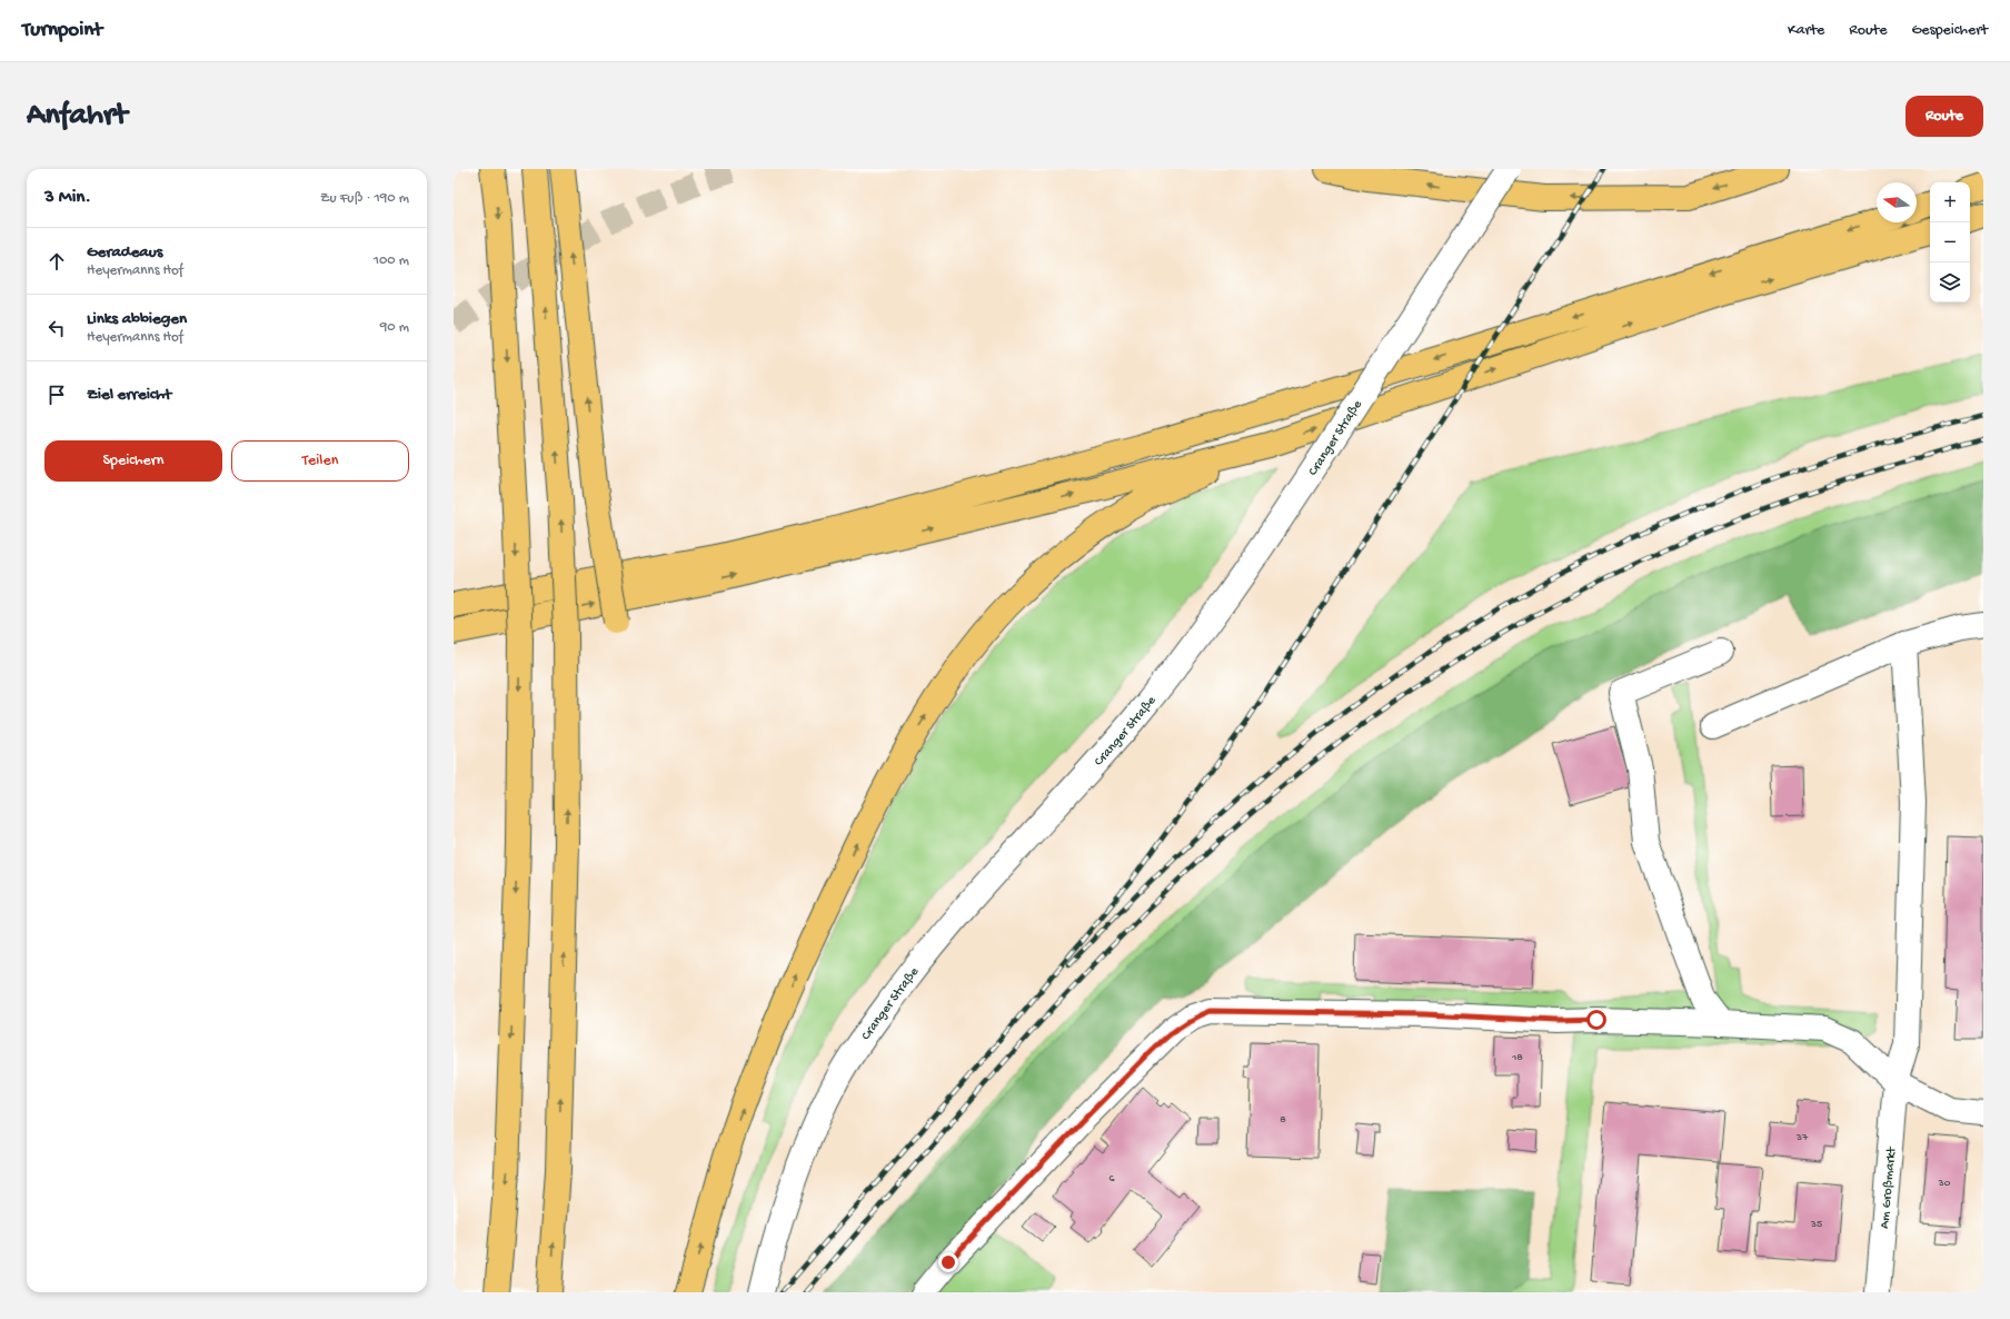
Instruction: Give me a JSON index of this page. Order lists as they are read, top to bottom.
{
  "streets": {
    "street": ["Cranger Straße", "Am Großmarkt"]
  },
  "house_numbers": [
    "18",
    "8",
    "37",
    "6",
    "30",
    "35"
  ],
  "north": "left",
  "page": {
    "header": "Turnpoint",
    "nav": ["Karte", "Route", "Gespeichert"],
    "buttons": [
      "Route",
      ["Speichern", "Teilen"]
    ],
    "title": "Anfahrt",
    "heading": ["3 Min.", "Zu Fuß · 190 m"],
    "map_buttons": ["+", "−"],
    "list": [
      ["Geradeaus", "Heyermanns Hof", "100 m"],
      ["Links abbiegen", "Heyermanns Hof", "90 m"],
      "Ziel erreicht"
    ]
  }
}
